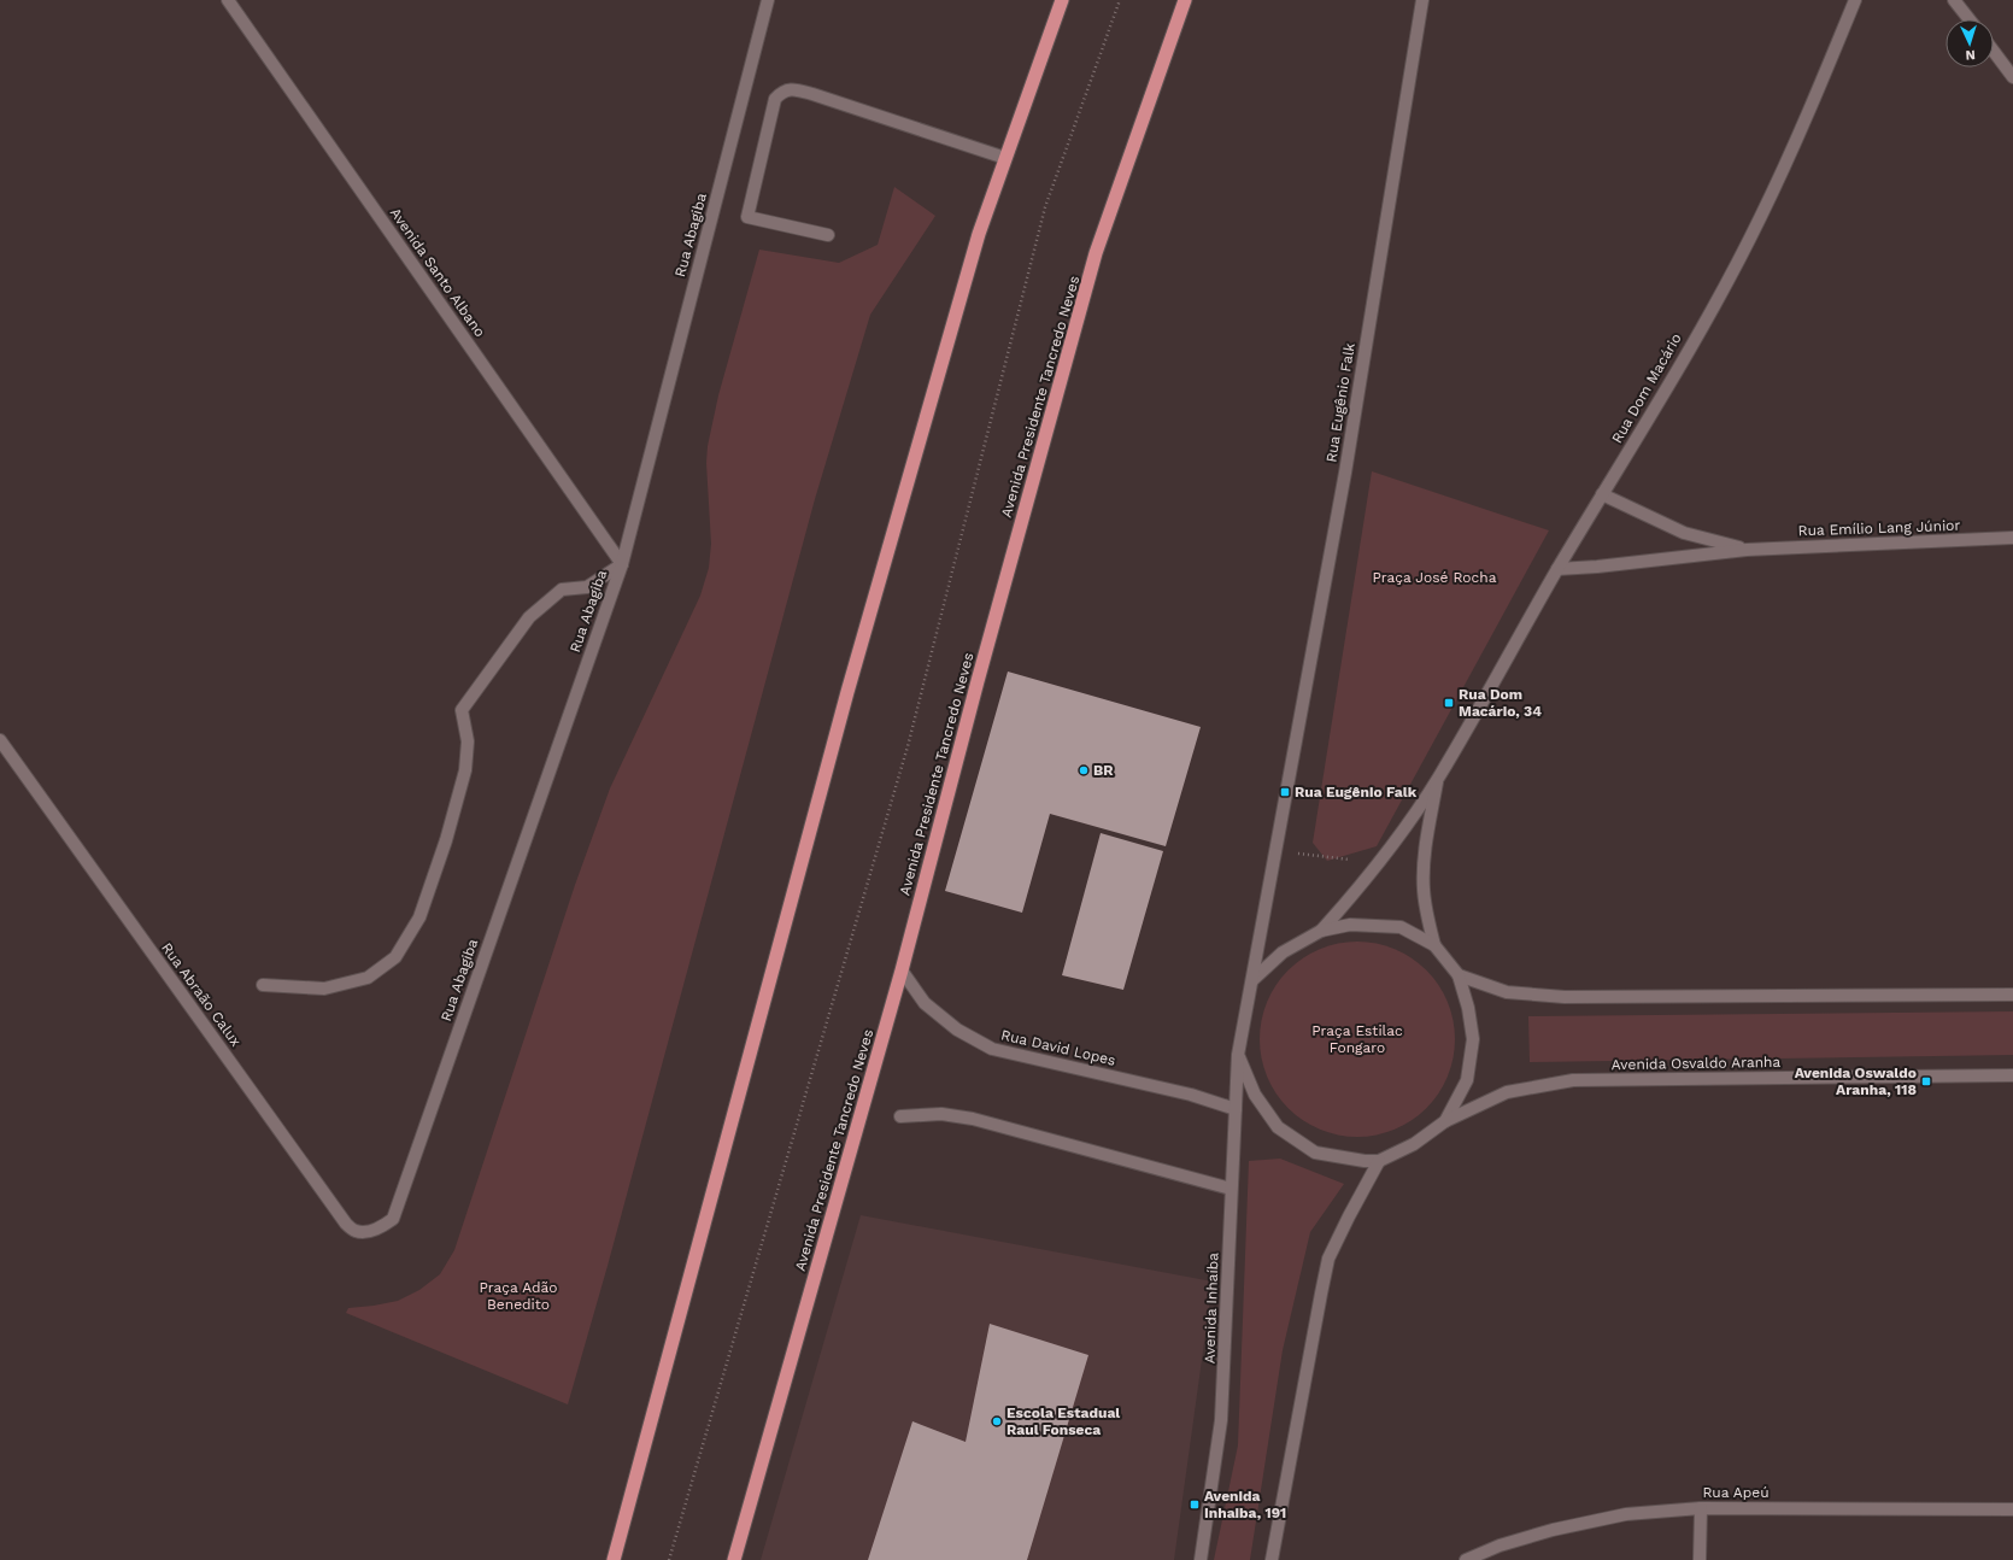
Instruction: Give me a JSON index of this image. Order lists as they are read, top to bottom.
{
  "streets": {
    "highway": ["Avenida Presidente Tancredo Neves"],
    "street": [
      "Rua Abagiba",
      "Avenida Santo Albano",
      "Rua Dom Macário",
      "Rua Eugênio Falk",
      "Rua Emílio Lang Júnior",
      "Rua Abraão Calux",
      "Rua David Lopes",
      "Avenida Osvaldo Aranha",
      "Avenida Inhaíba",
      "Rua Apeú"
    ]
  },
  "crossings": [
    ["Rua Abagiba", "Avenida Santo Albano"],
    ["Rua Abagiba", "Rua Abraão Calux"],
    ["Rua Dom Macário", "Rua Emílio Lang Júnior"],
    ["Avenida Presidente Tancredo Neves", "Rua David Lopes"],
    ["Rua David Lopes", "Avenida Inhaíba"]
  ],
  "parks": ["Praça José Rocha", "Praça Estilac Fongaro", "Praça Adão Benedito"],
  "places": {
    "transit": [
      "Rua Dom Macário, 34",
      "Rua Eugênio Falk",
      "Avenida Oswaldo Aranha, 118",
      "Avenida Inhaiba, 191"
    ],
    "other": ["BR", "Escola Estadual Raul Fonseca"]
  },
  "north": "bottom"
}
